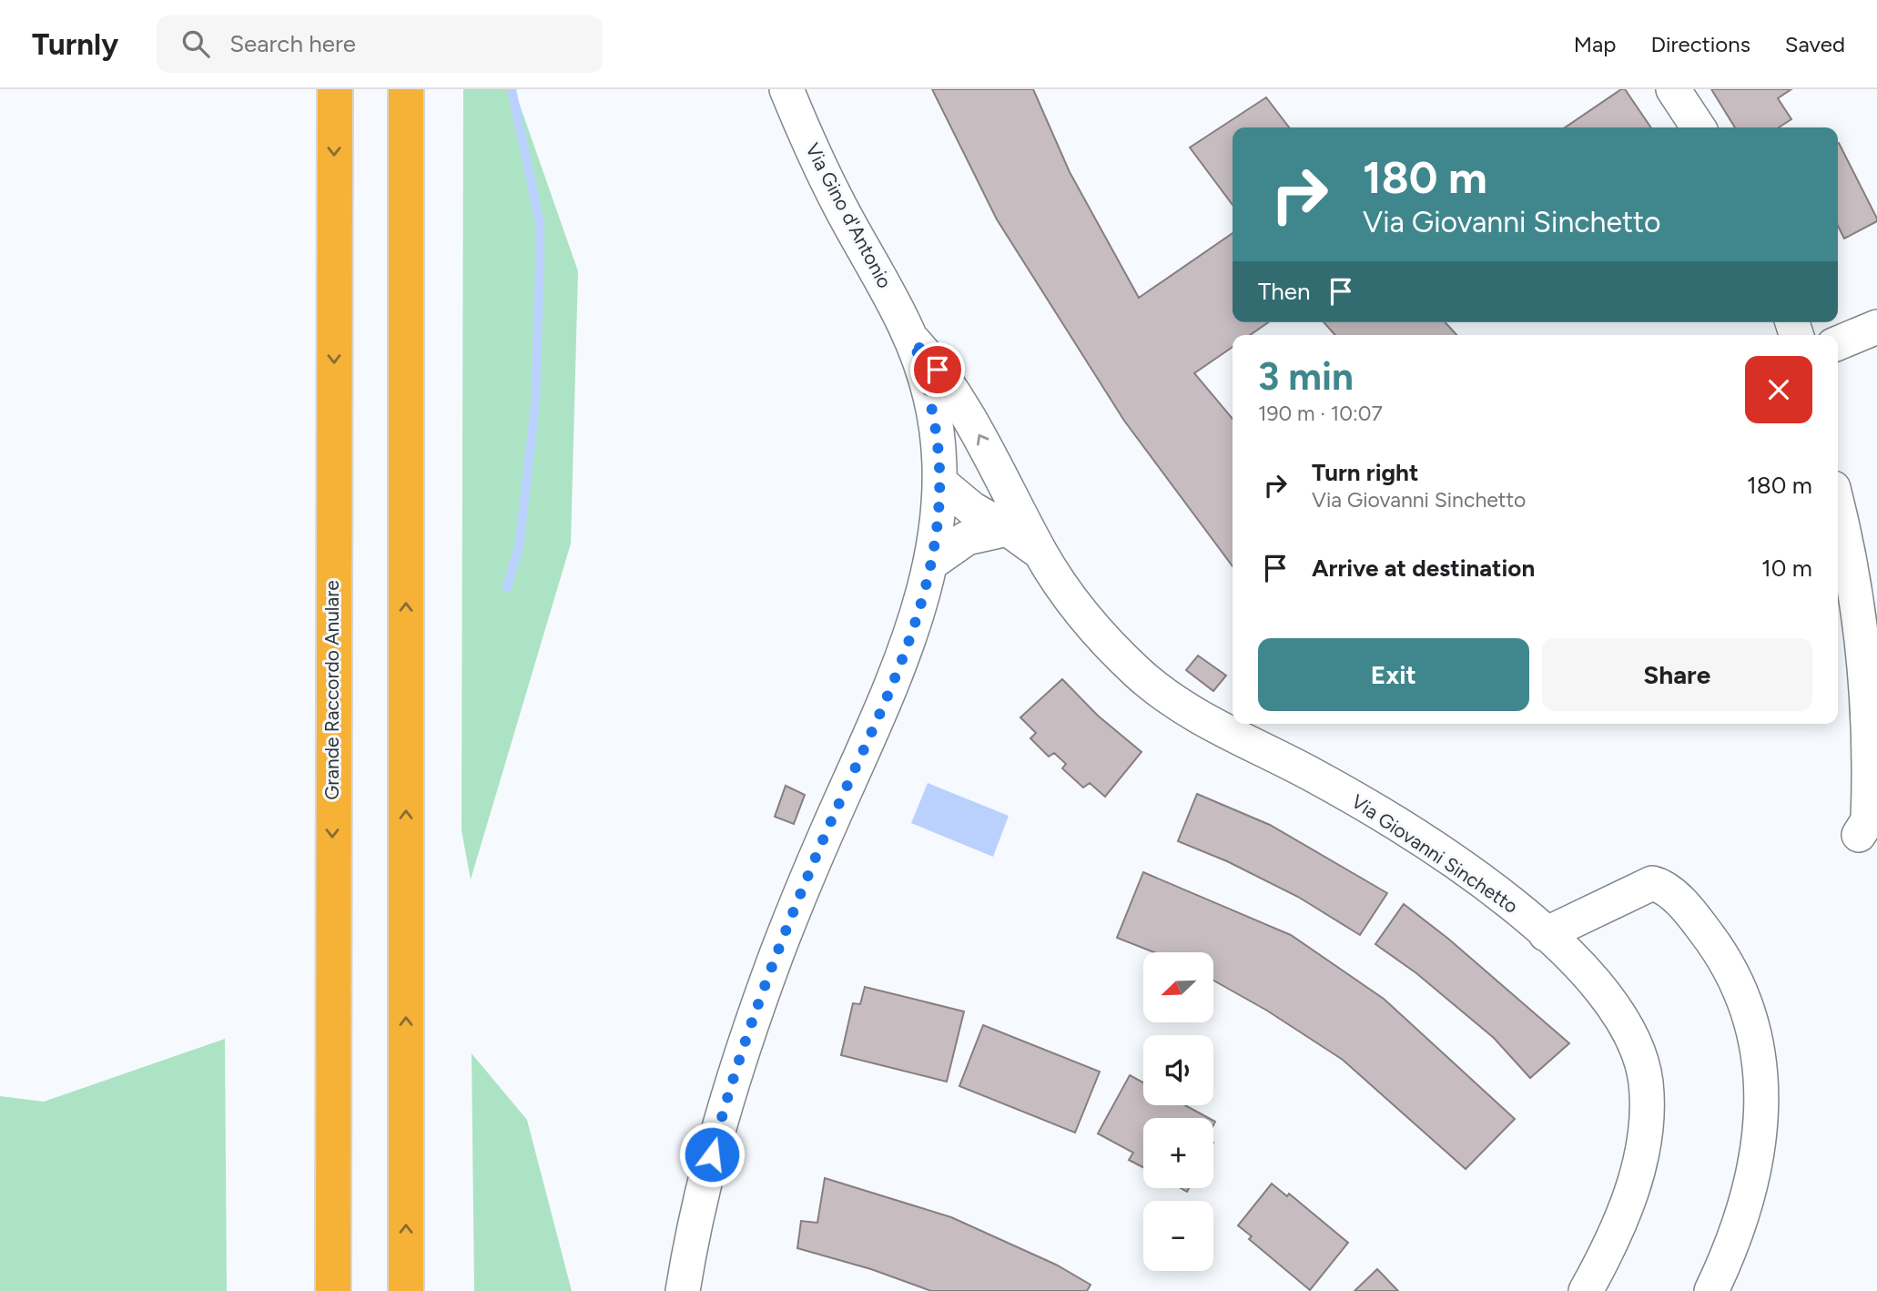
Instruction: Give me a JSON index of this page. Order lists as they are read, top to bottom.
{
  "streets": {
    "highway": ["Grande Raccordo Anulare"],
    "street": ["Via Gino d'Antonio", "Via Giovanni Sinchetto"]
  },
  "crossings": [
    ["Via Gino d'Antonio", "Via Giovanni Sinchetto"]
  ],
  "north": "bottom left",
  "page": {
    "header": "Turnly",
    "search": "Search here",
    "nav": ["Map", "Directions", "Saved"],
    "turn": ["180 m", "Via Giovanni Sinchetto"],
    "then": "Then",
    "heading": ["3 min", "190 m · 10:07"],
    "list": [
      {
        "name": "Turn right",
        "note": "Via Giovanni Sinchetto",
        "value": "180 m"
      },
      {
        "name": "Arrive at destination",
        "value": "10 m"
      }
    ],
    "buttons": ["Exit", "Share"],
    "map_buttons": ["+", "−"]
  }
}
